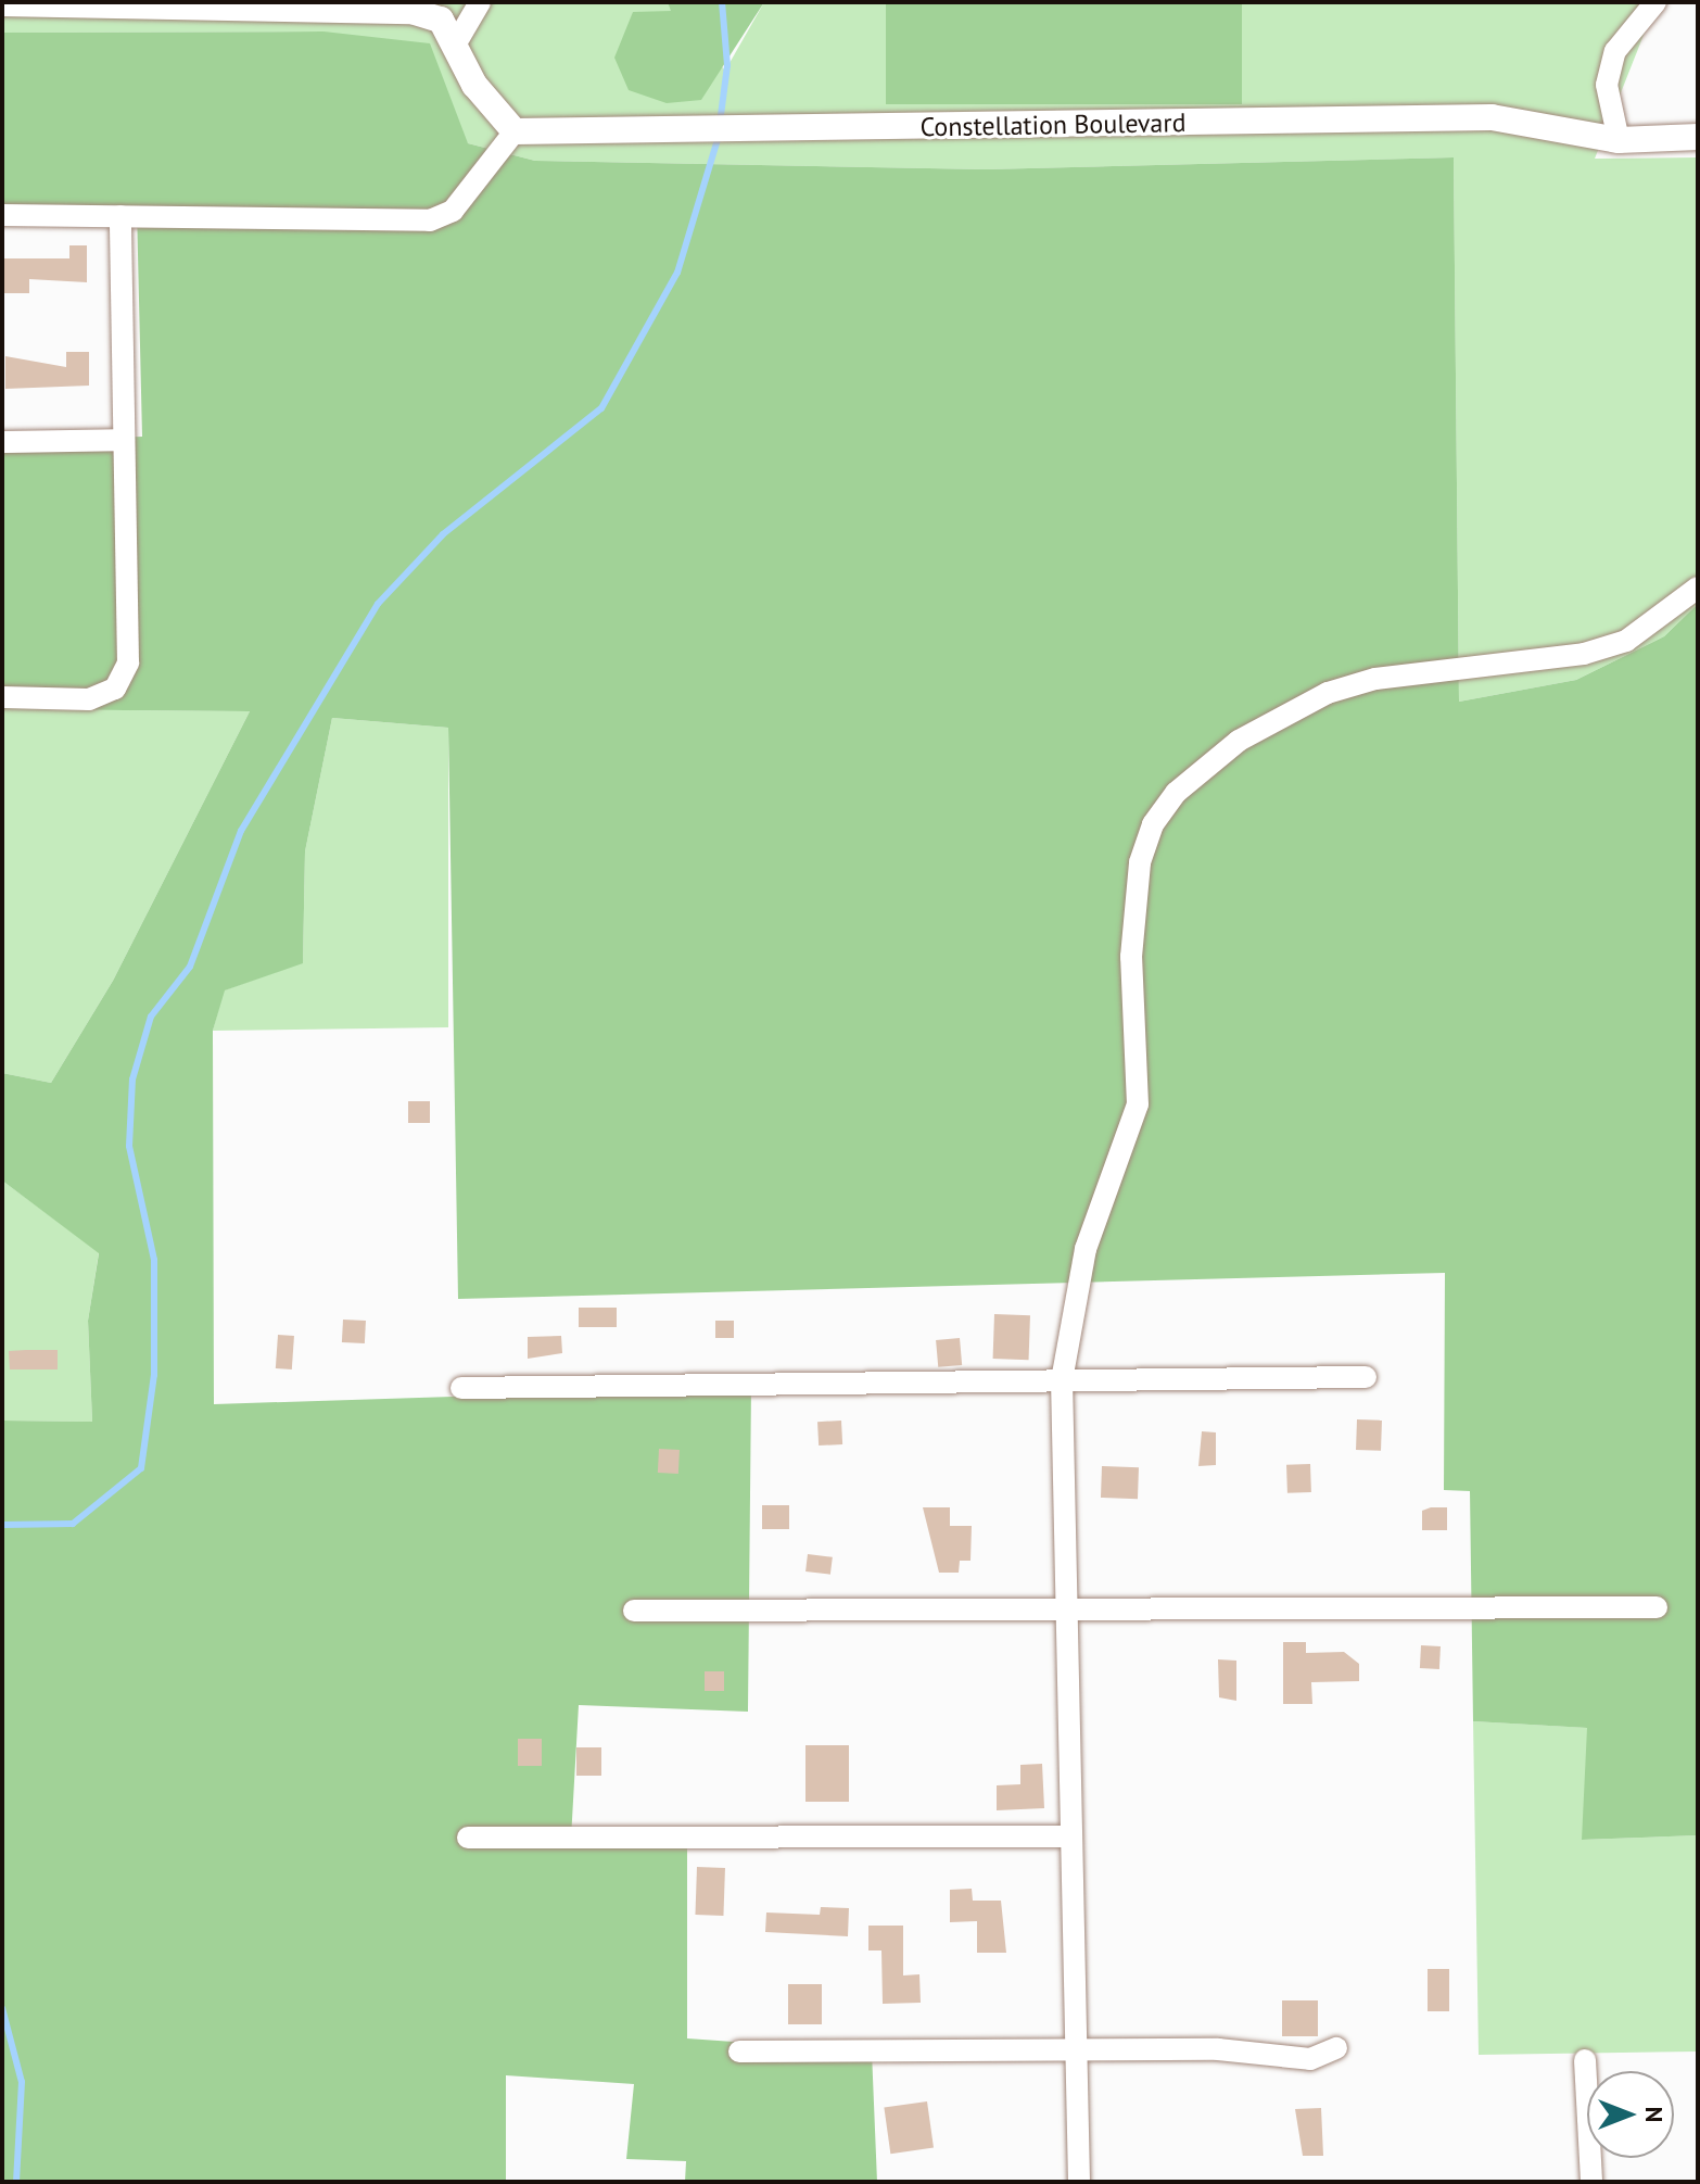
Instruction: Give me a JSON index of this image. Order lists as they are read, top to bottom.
{
  "streets": {
    "street": ["Constellation Boulevard"]
  },
  "north": "right"
}
